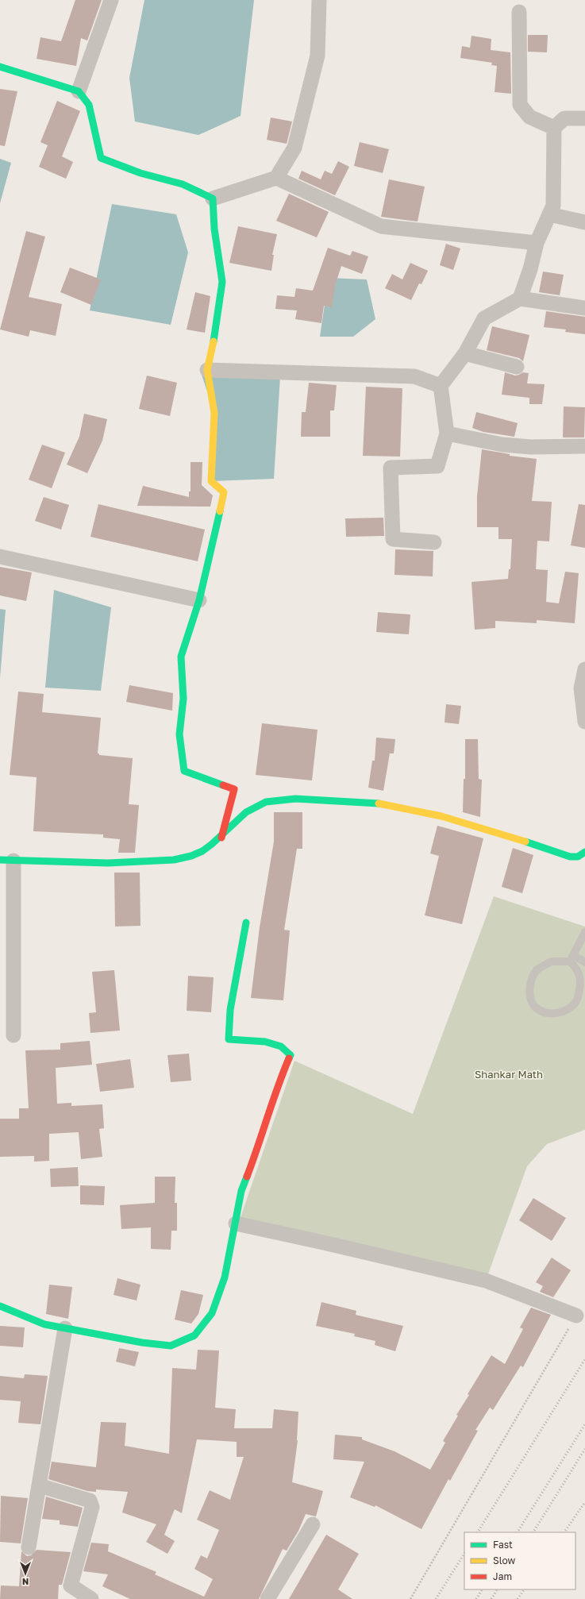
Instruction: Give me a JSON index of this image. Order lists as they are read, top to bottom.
{
  "parks": ["Shankar Math"],
  "legend": ["Fast", "Slow", "Jam"],
  "north": "bottom"
}
